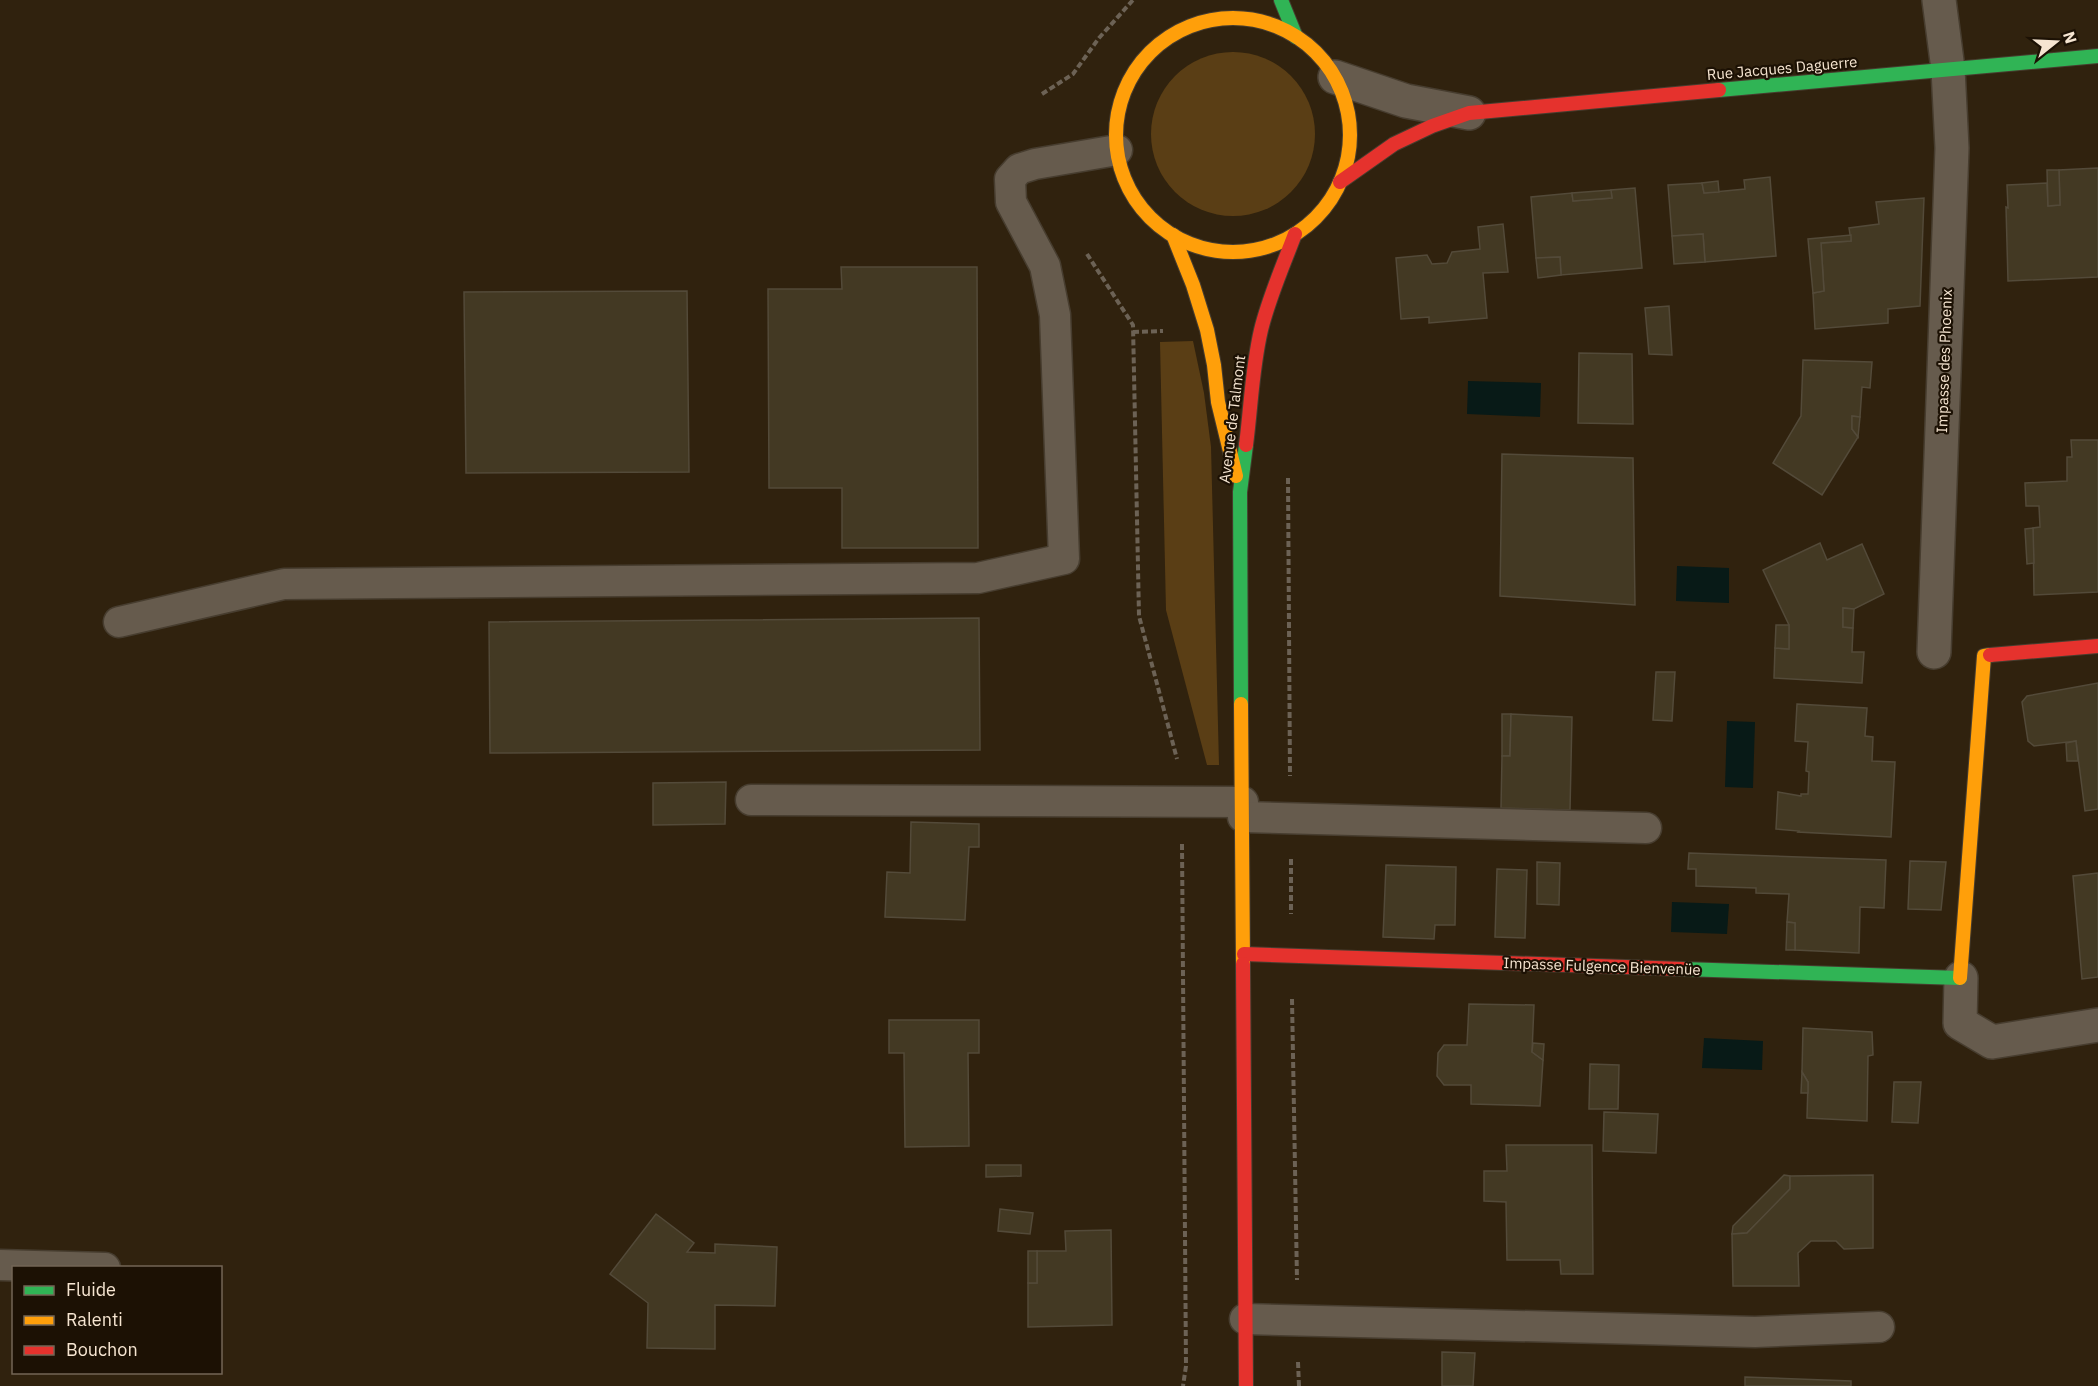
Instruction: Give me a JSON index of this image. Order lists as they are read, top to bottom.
{
  "streets": {
    "main road": ["Rue Jacques Daguerre", "Avenue de Talmont", "Impasse Fulgence Bienvenüe"],
    "street": ["Impasse des Phoenix"]
  },
  "crossings": [
    ["Rue Jacques Daguerre", "Impasse des Phoenix"]
  ],
  "legend": ["Fluide", "Ralenti", "Bouchon"],
  "north": "right"
}
